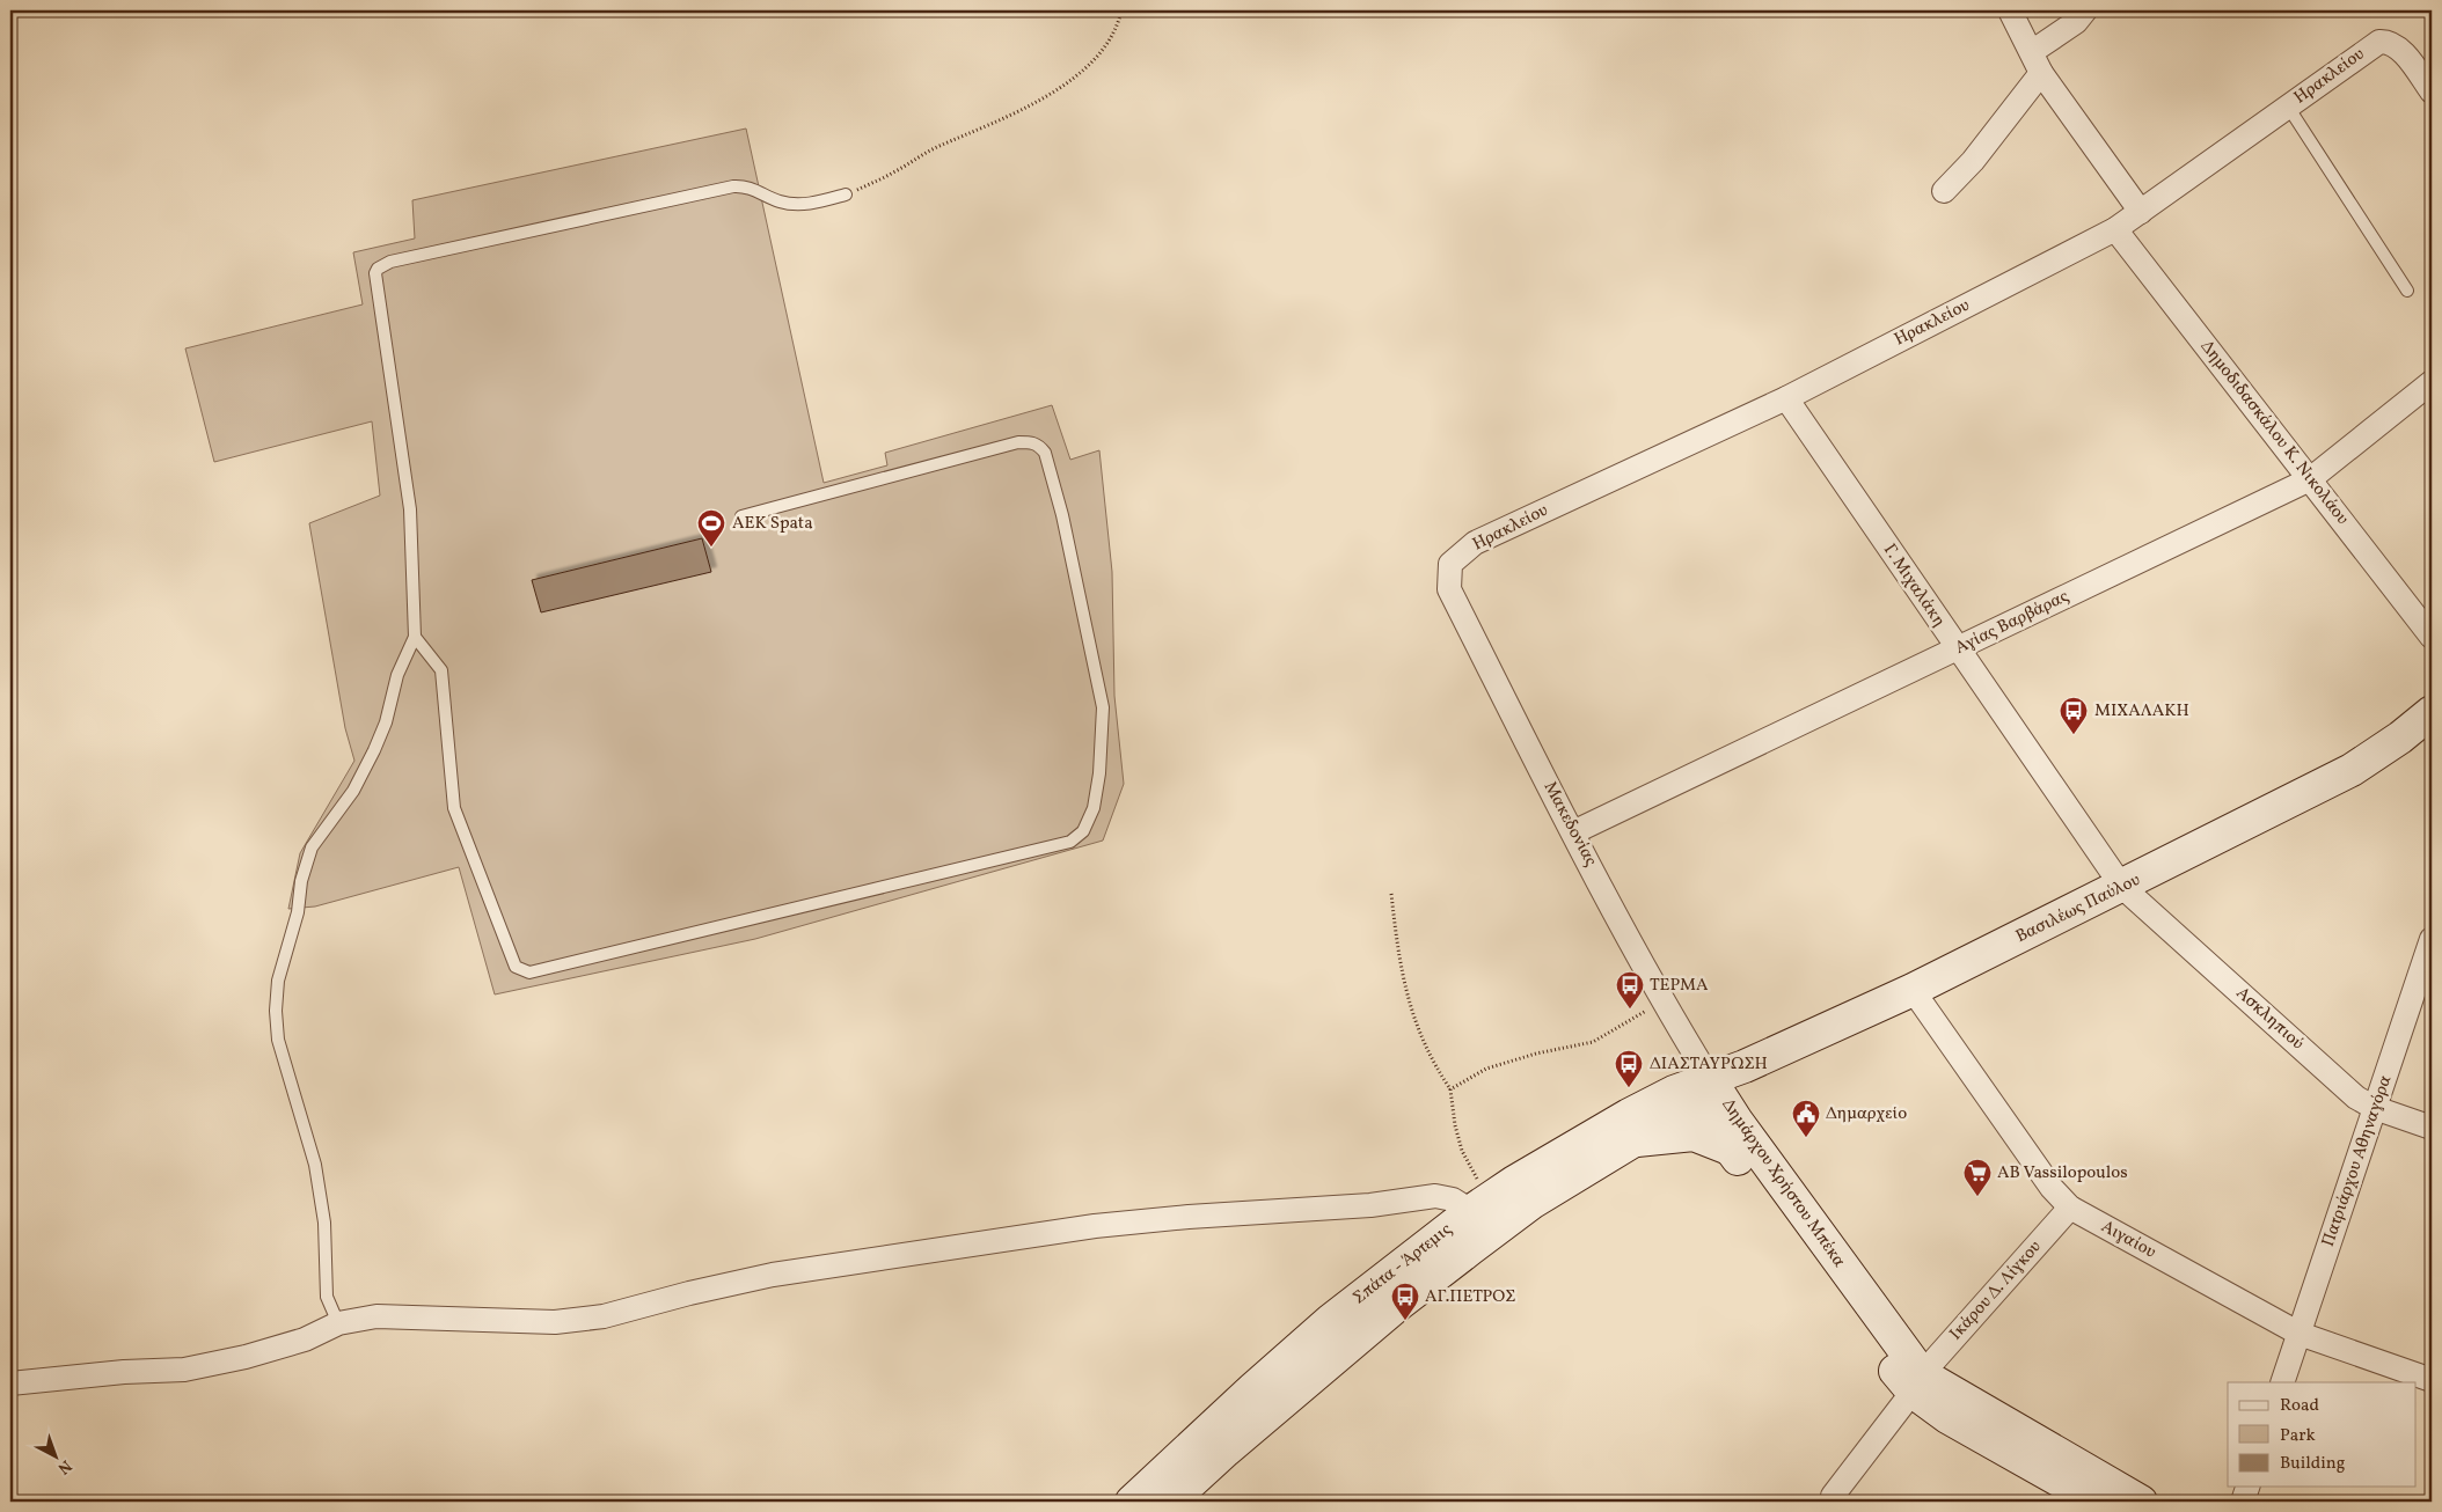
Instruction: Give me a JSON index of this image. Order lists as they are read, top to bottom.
{
  "streets": {
    "main road": ["Βασιλέως Παύλου", "Δημάρχου Χρήστου Μπέκα", "Σπάτα - Άρτεμις"],
    "street": [
      "Ηρακλείου",
      "Δημοδιδασκάλου Κ. Νικολάου",
      "Γ. Μιχαλάκη",
      "Αγίας Βαρβάρας",
      "Μακεδονίας",
      "Ασκληπιού",
      "Πατριάρχου Αθηναγόρα",
      "Αιγαίου",
      "Ικάρου Δ. Λίγκου"
    ]
  },
  "crossings": [
    ["Ηρακλείου", "Δημοδιδασκάλου Κ. Νικολάου"],
    ["Ηρακλείου", "Γ. Μιχαλάκη"],
    ["Ηρακλείου", "Μακεδονίας"],
    ["Δημοδιδασκάλου Κ. Νικολάου", "Αγίας Βαρβάρας"],
    ["Γ. Μιχαλάκη", "Αγίας Βαρβάρας"],
    ["Γ. Μιχαλάκη", "Βασιλέως Παύλου"],
    ["Γ. Μιχαλάκη", "Ασκληπιού"],
    ["Αγίας Βαρβάρας", "Μακεδονίας"],
    ["Μακεδονίας", "Βασιλέως Παύλου"],
    ["Μακεδονίας", "Δημάρχου Χρήστου Μπέκα"],
    ["Μακεδονίας", "Σπάτα - Άρτεμις"],
    ["Βασιλέως Παύλου", "Ασκληπιού"],
    ["Βασιλέως Παύλου", "Δημάρχου Χρήστου Μπέκα"],
    ["Βασιλέως Παύλου", "Αιγαίου"],
    ["Βασιλέως Παύλου", "Σπάτα - Άρτεμις"],
    ["Ασκληπιού", "Πατριάρχου Αθηναγόρα"],
    ["Πατριάρχου Αθηναγόρα", "Αιγαίου"],
    ["Δημάρχου Χρήστου Μπέκα", "Σπάτα - Άρτεμις"],
    ["Δημάρχου Χρήστου Μπέκα", "Ικάρου Δ. Λίγκου"],
    ["Αιγαίου", "Ικάρου Δ. Λίγκου"]
  ],
  "places": {
    "sports": ["AEK Spata"],
    "bus stop": [
      "ΜΙΧΑΛΑΚΗ",
      "ΤΕΡΜΑ",
      "ΔΙΑΣΤΑΥΡΩΣΗ",
      "ΑΓ.ΠΕΤΡΟΣ"
    ],
    "public building": ["Δημαρχείο"],
    "supermarket": ["AB Vassilopoulos"]
  },
  "legend": ["Road", "Park", "Building"],
  "north": "bottom right"
}
